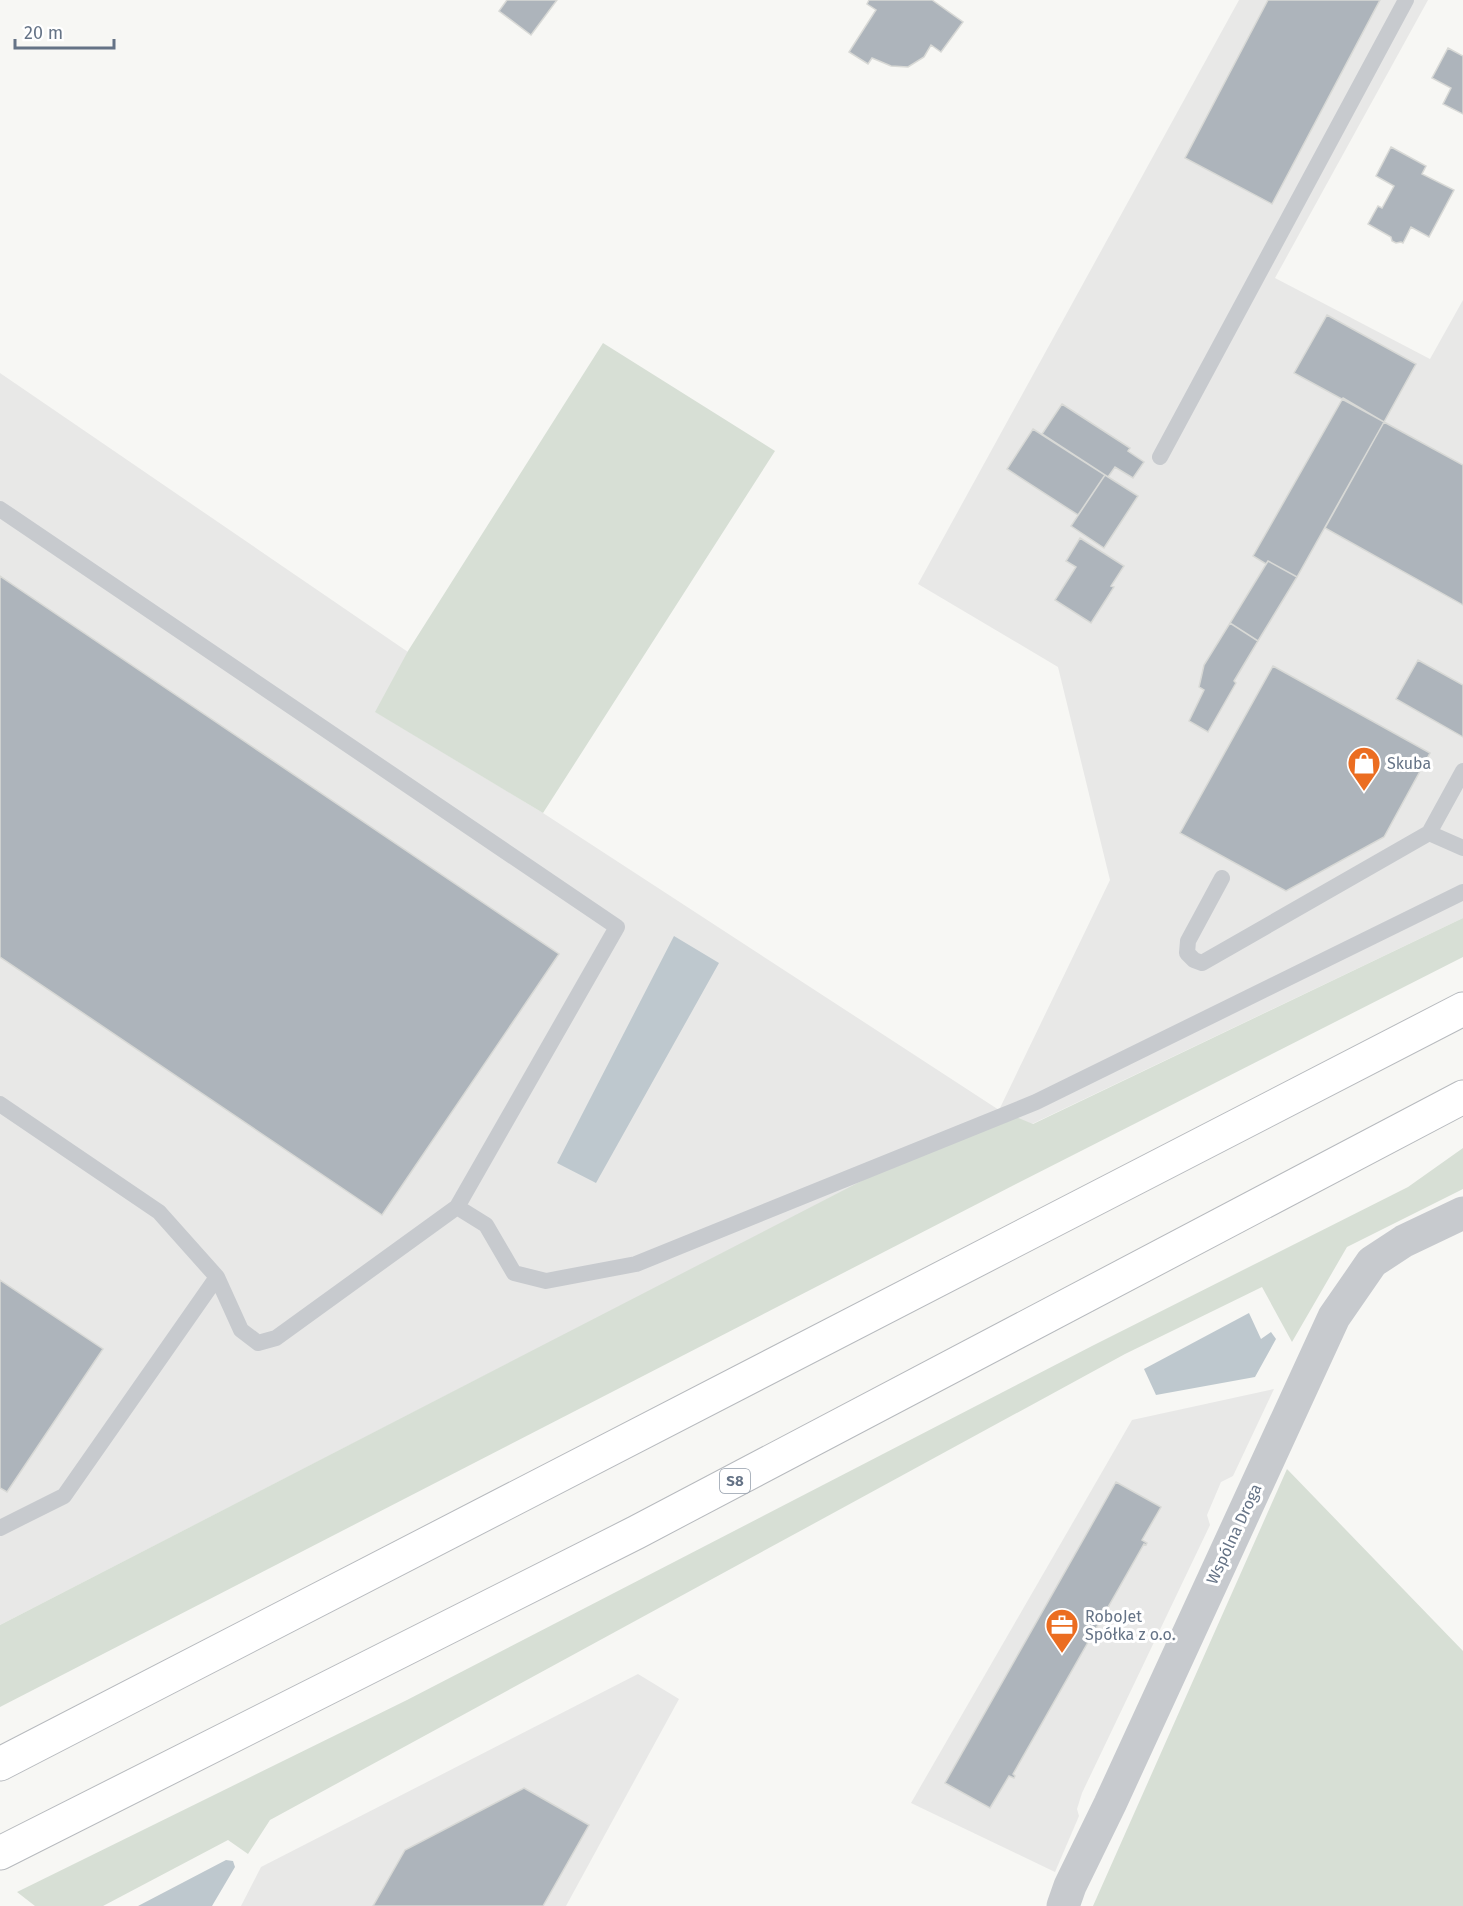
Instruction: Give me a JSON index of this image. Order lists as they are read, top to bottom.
{
  "streets": {
    "highway": ["S8"],
    "street": ["Wspólna Droga"]
  },
  "places": {
    "shop": ["Skuba"],
    "office": ["RoboJet Spółka z o.o."]
  },
  "scale_bar": "20 m"
}
